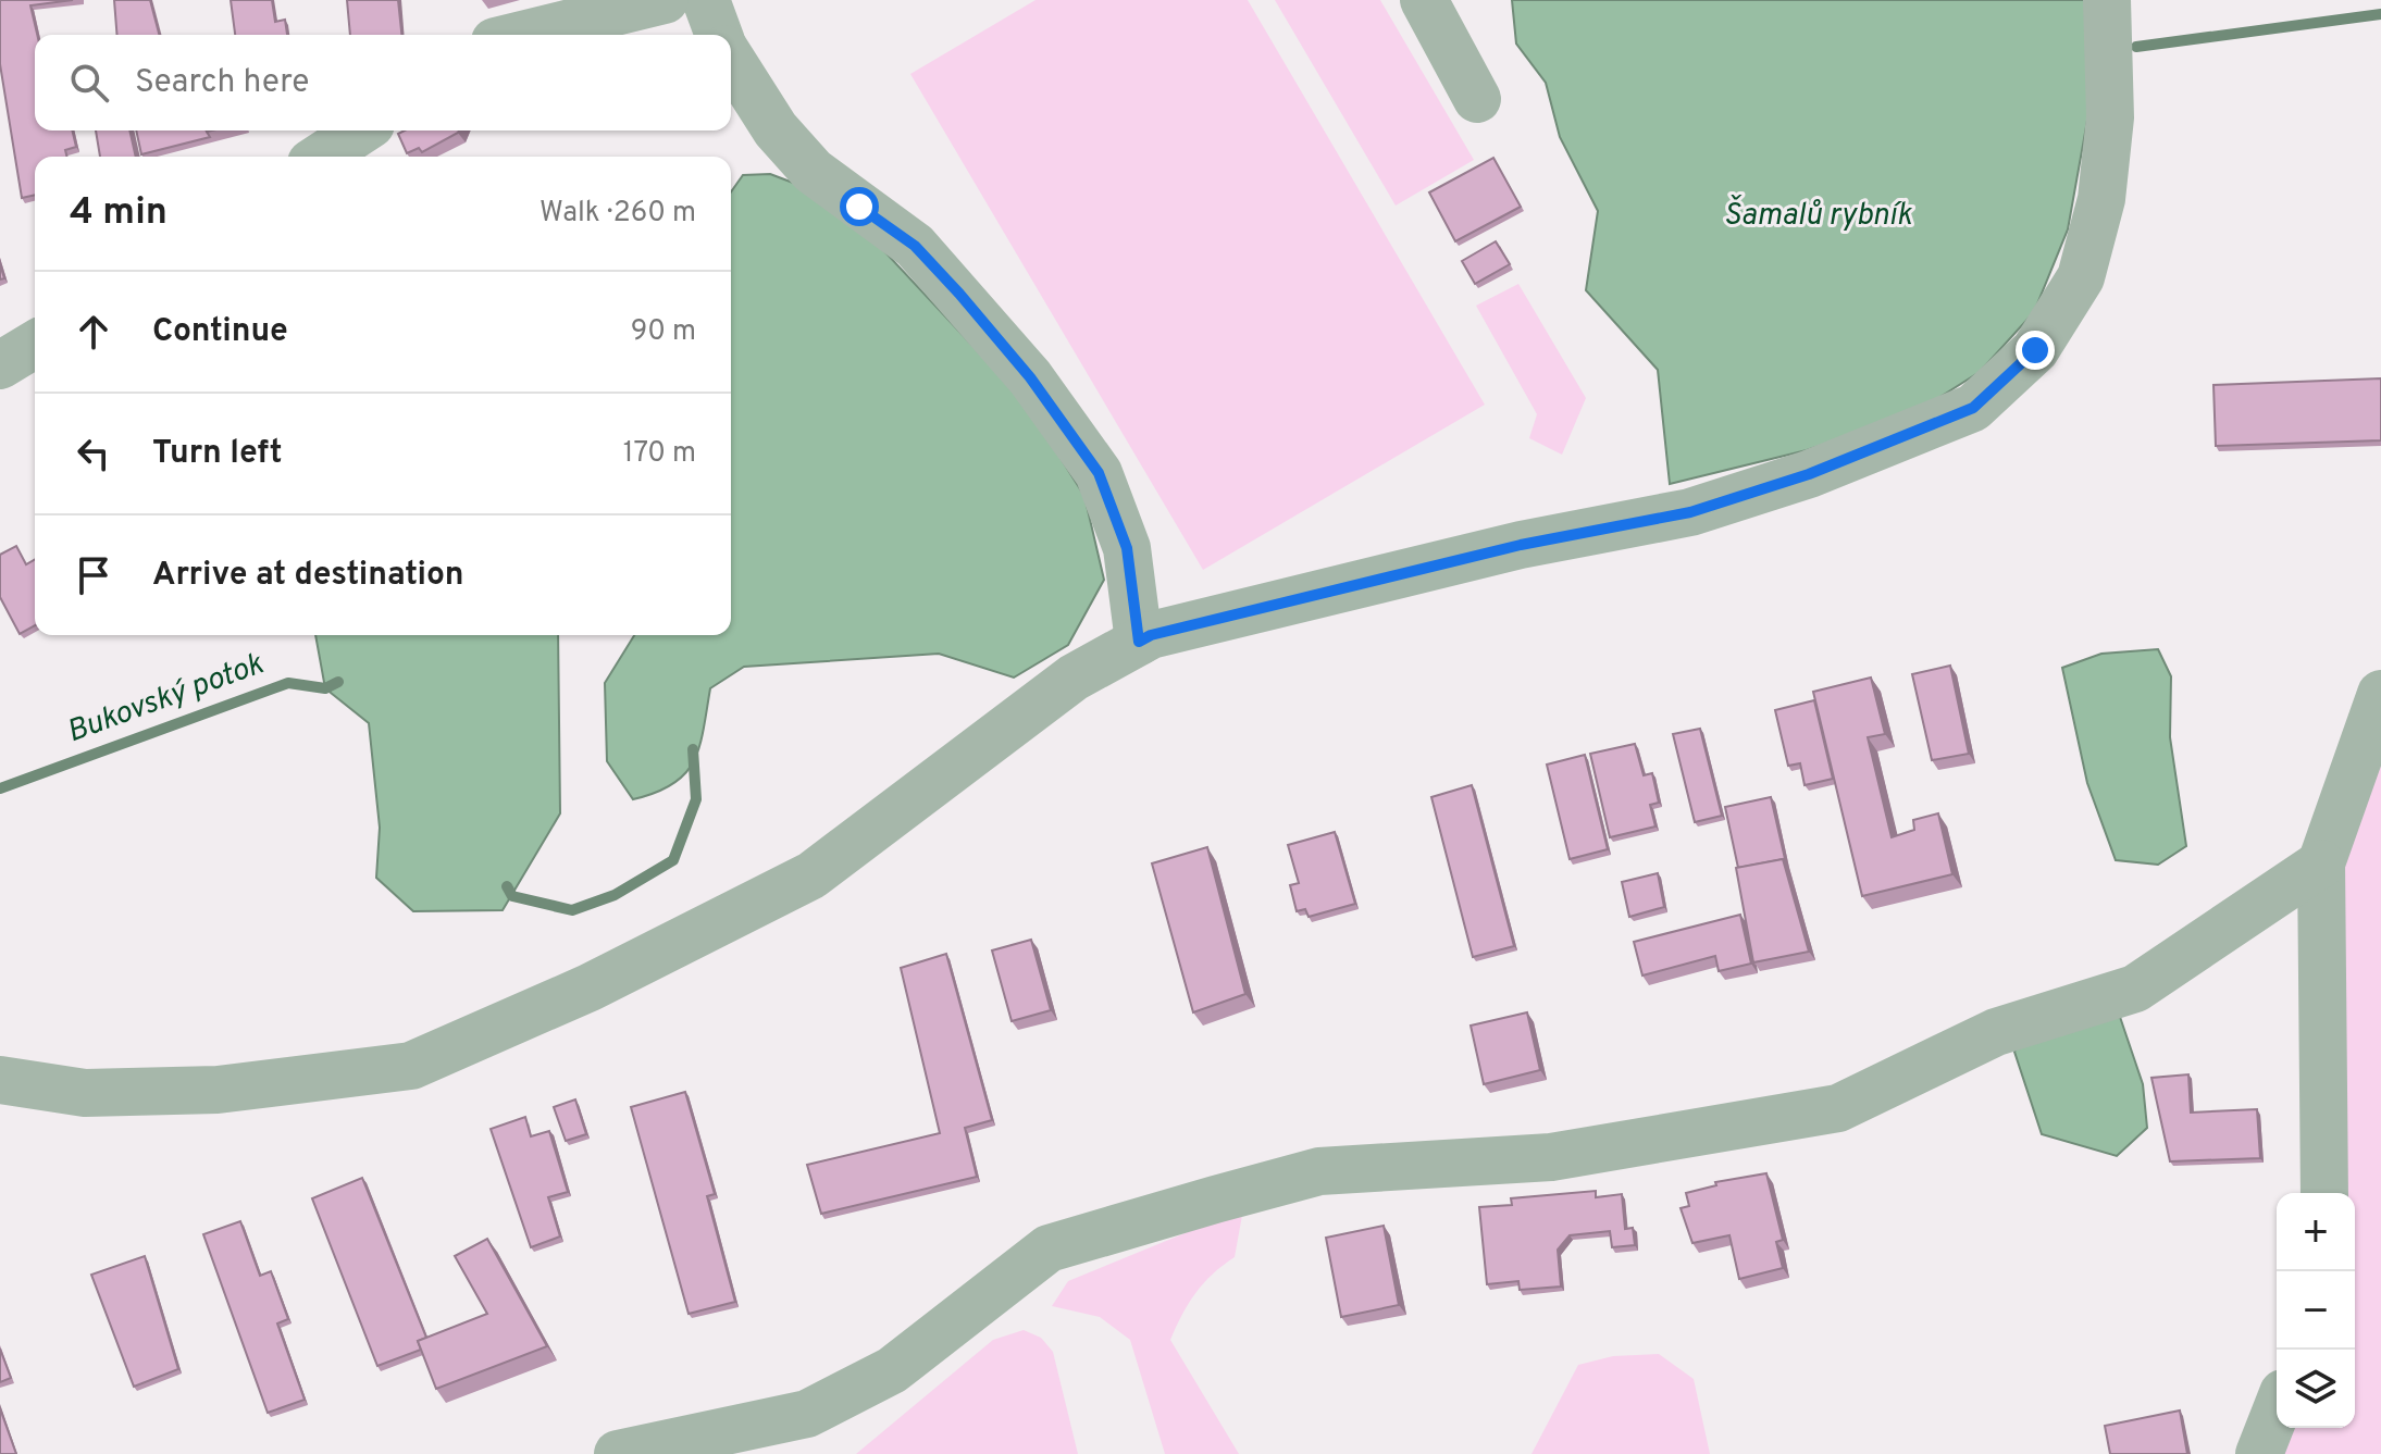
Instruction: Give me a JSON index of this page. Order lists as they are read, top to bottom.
{
  "water": ["Šamalů rybník", "Bukovský potok"],
  "page": {
    "search": "Search here",
    "heading": ["4 min", "Walk · 260 m"],
    "list": [
      ["Continue", "90 m"],
      ["Turn left", "170 m"],
      "Arrive at destination"
    ],
    "map_buttons": ["+", "−"]
  }
}
